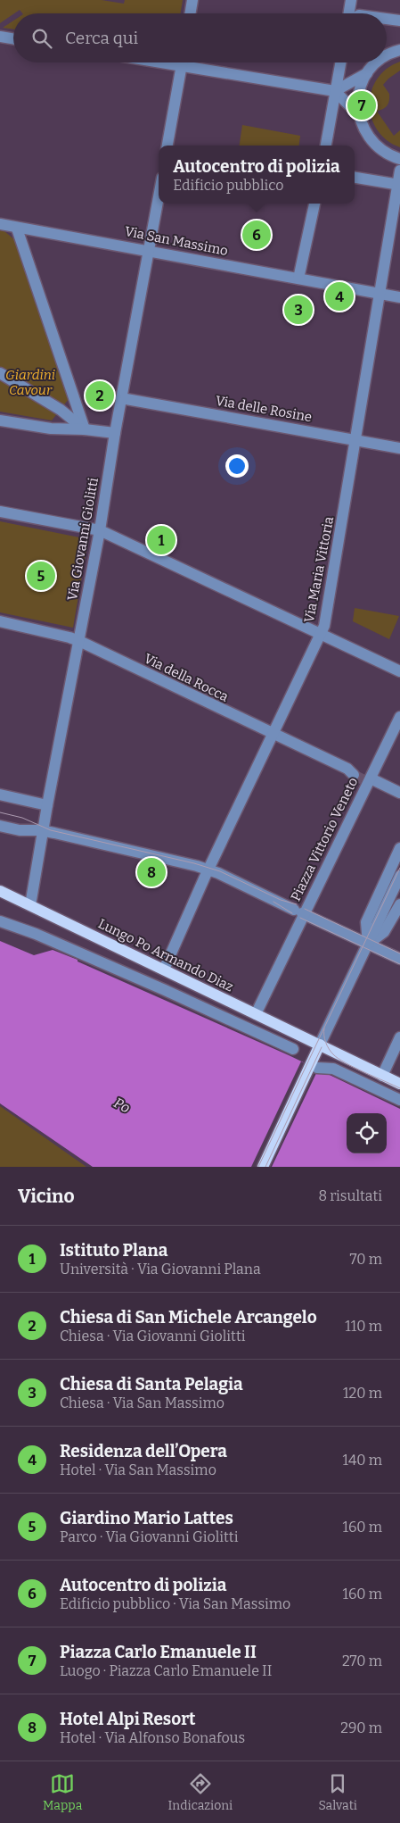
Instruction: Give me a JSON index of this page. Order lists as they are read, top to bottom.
{
  "streets": {
    "main road": ["Lungo Po Armando Diaz"],
    "street": [
      "Via San Massimo",
      "Via delle Rosine",
      "Via Giovanni Giolitti",
      "Via Maria Vittoria",
      "Via della Rocca",
      "Piazza Vittorio Veneto"
    ]
  },
  "crossings": [
    ["Via San Massimo", "Via Giovanni Giolitti"],
    ["Via San Massimo", "Via Maria Vittoria"],
    ["Via delle Rosine", "Via Giovanni Giolitti"],
    ["Via delle Rosine", "Via Maria Vittoria"],
    ["Via Giovanni Giolitti", "Via della Rocca"],
    ["Via Giovanni Giolitti", "Lungo Po Armando Diaz"],
    ["Via Maria Vittoria", "Via della Rocca"],
    ["Via Maria Vittoria", "Lungo Po Armando Diaz"],
    ["Via della Rocca", "Piazza Vittorio Veneto"],
    ["Piazza Vittorio Veneto", "Lungo Po Armando Diaz"]
  ],
  "water": ["Po"],
  "parks": ["Giardini Cavour"],
  "page": {
    "search": "Cerca qui",
    "pins": [
      "7",
      "6",
      "4",
      "3",
      "2",
      "1",
      "5",
      "8"
    ],
    "popup": ["Autocentro di polizia", "Edificio pubblico"],
    "heading": ["Vicino", "8 risultati"],
    "list": [
      {
        "mark": "1",
        "name": "Istituto Plana",
        "note": "Università · Via Giovanni Plana",
        "value": "70 m"
      },
      {
        "mark": "2",
        "name": "Chiesa di San Michele Arcangelo",
        "note": "Chiesa · Via Giovanni Giolitti",
        "value": "110 m"
      },
      {
        "mark": "3",
        "name": "Chiesa di Santa Pelagia",
        "note": "Chiesa · Via San Massimo",
        "value": "120 m"
      },
      {
        "mark": "4",
        "name": "Residenza dell’Opera",
        "note": "Hotel · Via San Massimo",
        "value": "140 m"
      },
      {
        "mark": "5",
        "name": "Giardino Mario Lattes",
        "note": "Parco · Via Giovanni Giolitti",
        "value": "160 m"
      },
      {
        "mark": "6",
        "name": "Autocentro di polizia",
        "note": "Edificio pubblico · Via San Massimo",
        "value": "160 m"
      },
      {
        "mark": "7",
        "name": "Piazza Carlo Emanuele II",
        "note": "Luogo · Piazza Carlo Emanuele II",
        "value": "270 m"
      },
      {
        "mark": "8",
        "name": "Hotel Alpi Resort",
        "note": "Hotel · Via Alfonso Bonafous",
        "value": "290 m"
      }
    ],
    "nav": ["Mappa", "Indicazioni", "Salvati"]
  }
}
